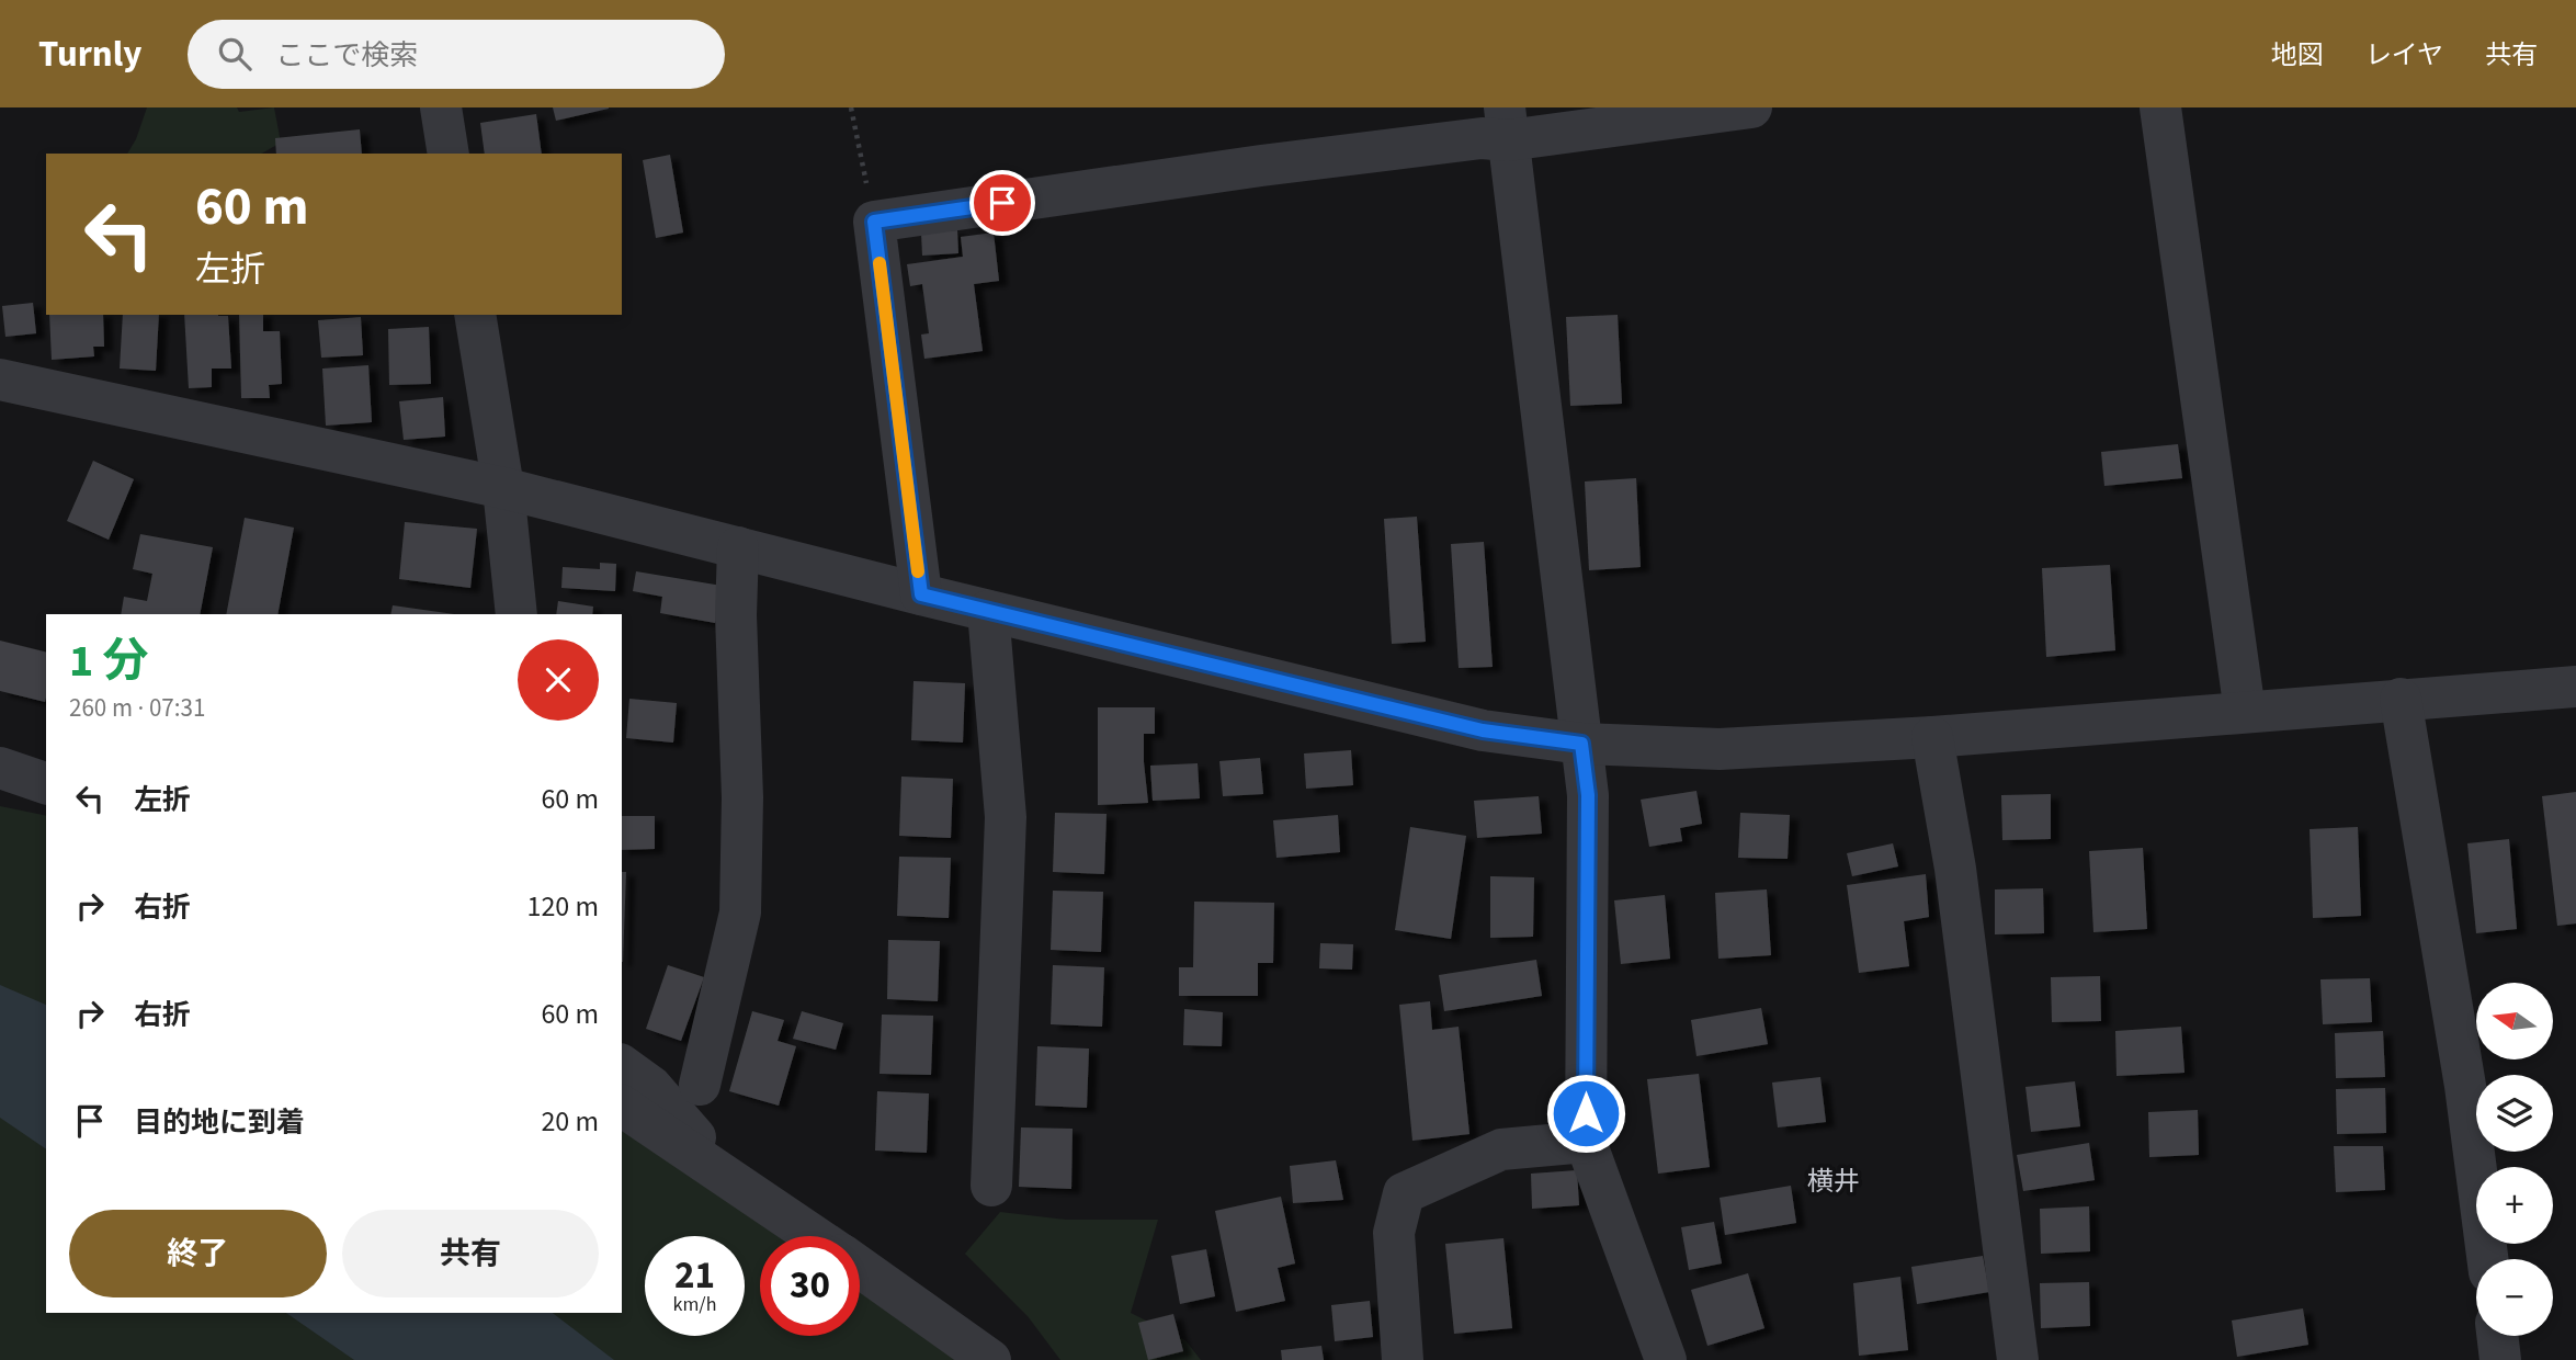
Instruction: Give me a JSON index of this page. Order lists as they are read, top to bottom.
{
  "districts": ["横井"],
  "north": "left",
  "page": {
    "header": "Turnly",
    "search": "ここで検索",
    "nav": ["地図", "レイヤ", "共有"],
    "turn": ["60 m", "左折"],
    "heading": ["1 分", "260 m · 07:31"],
    "list": [
      {
        "name": "左折",
        "value": "60 m"
      },
      {
        "name": "右折",
        "value": "120 m"
      },
      {
        "name": "右折",
        "value": "60 m"
      },
      {
        "name": "目的地に到着",
        "value": "20 m"
      }
    ],
    "map_buttons": ["+", "−"],
    "buttons": ["終了", "共有"],
    "speed": "21 km/h",
    "limit": "30"
  }
}
